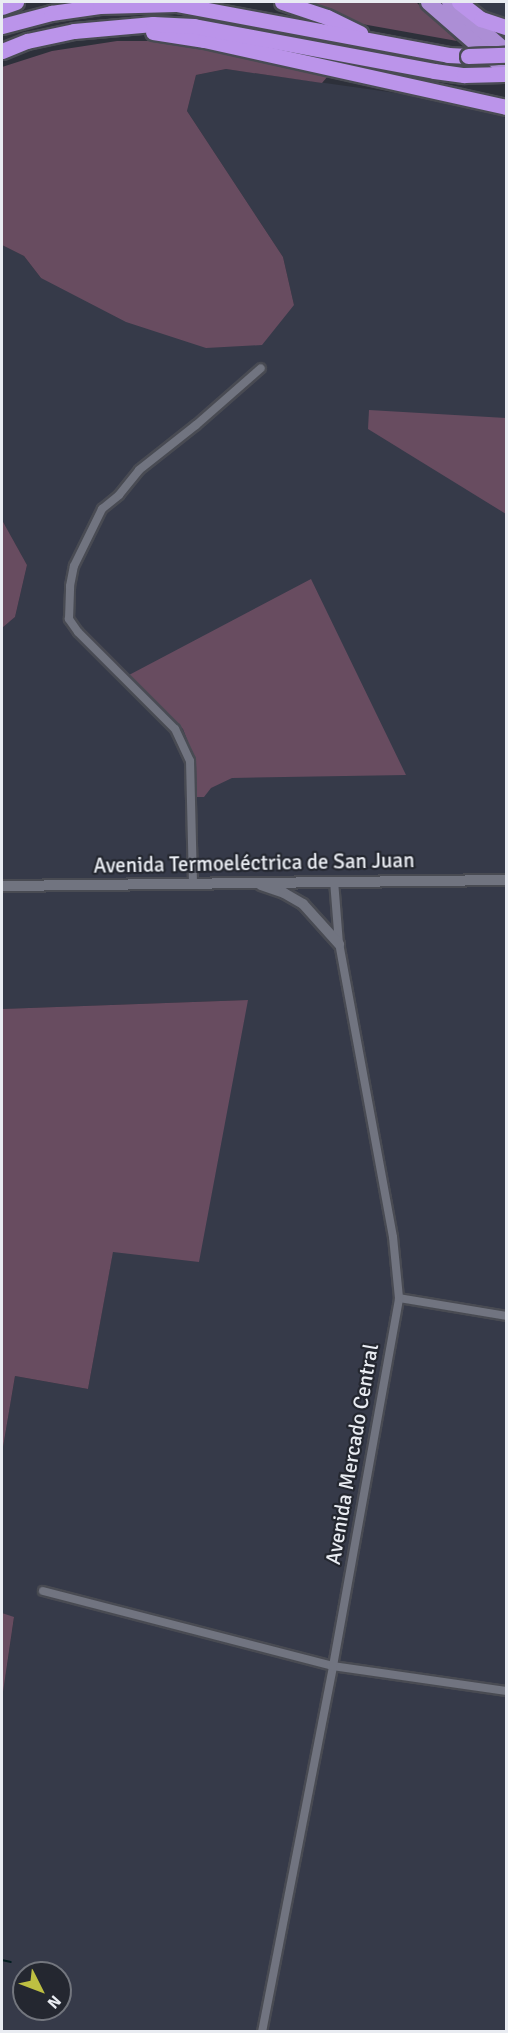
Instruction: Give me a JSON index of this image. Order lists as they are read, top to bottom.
{
  "streets": {
    "street": ["Avenida Termoeléctrica de San Juan", "Avenida Mercado Central"]
  },
  "crossings": [
    ["Avenida Termoeléctrica de San Juan", "Avenida Mercado Central"]
  ],
  "north": "bottom right"
}
